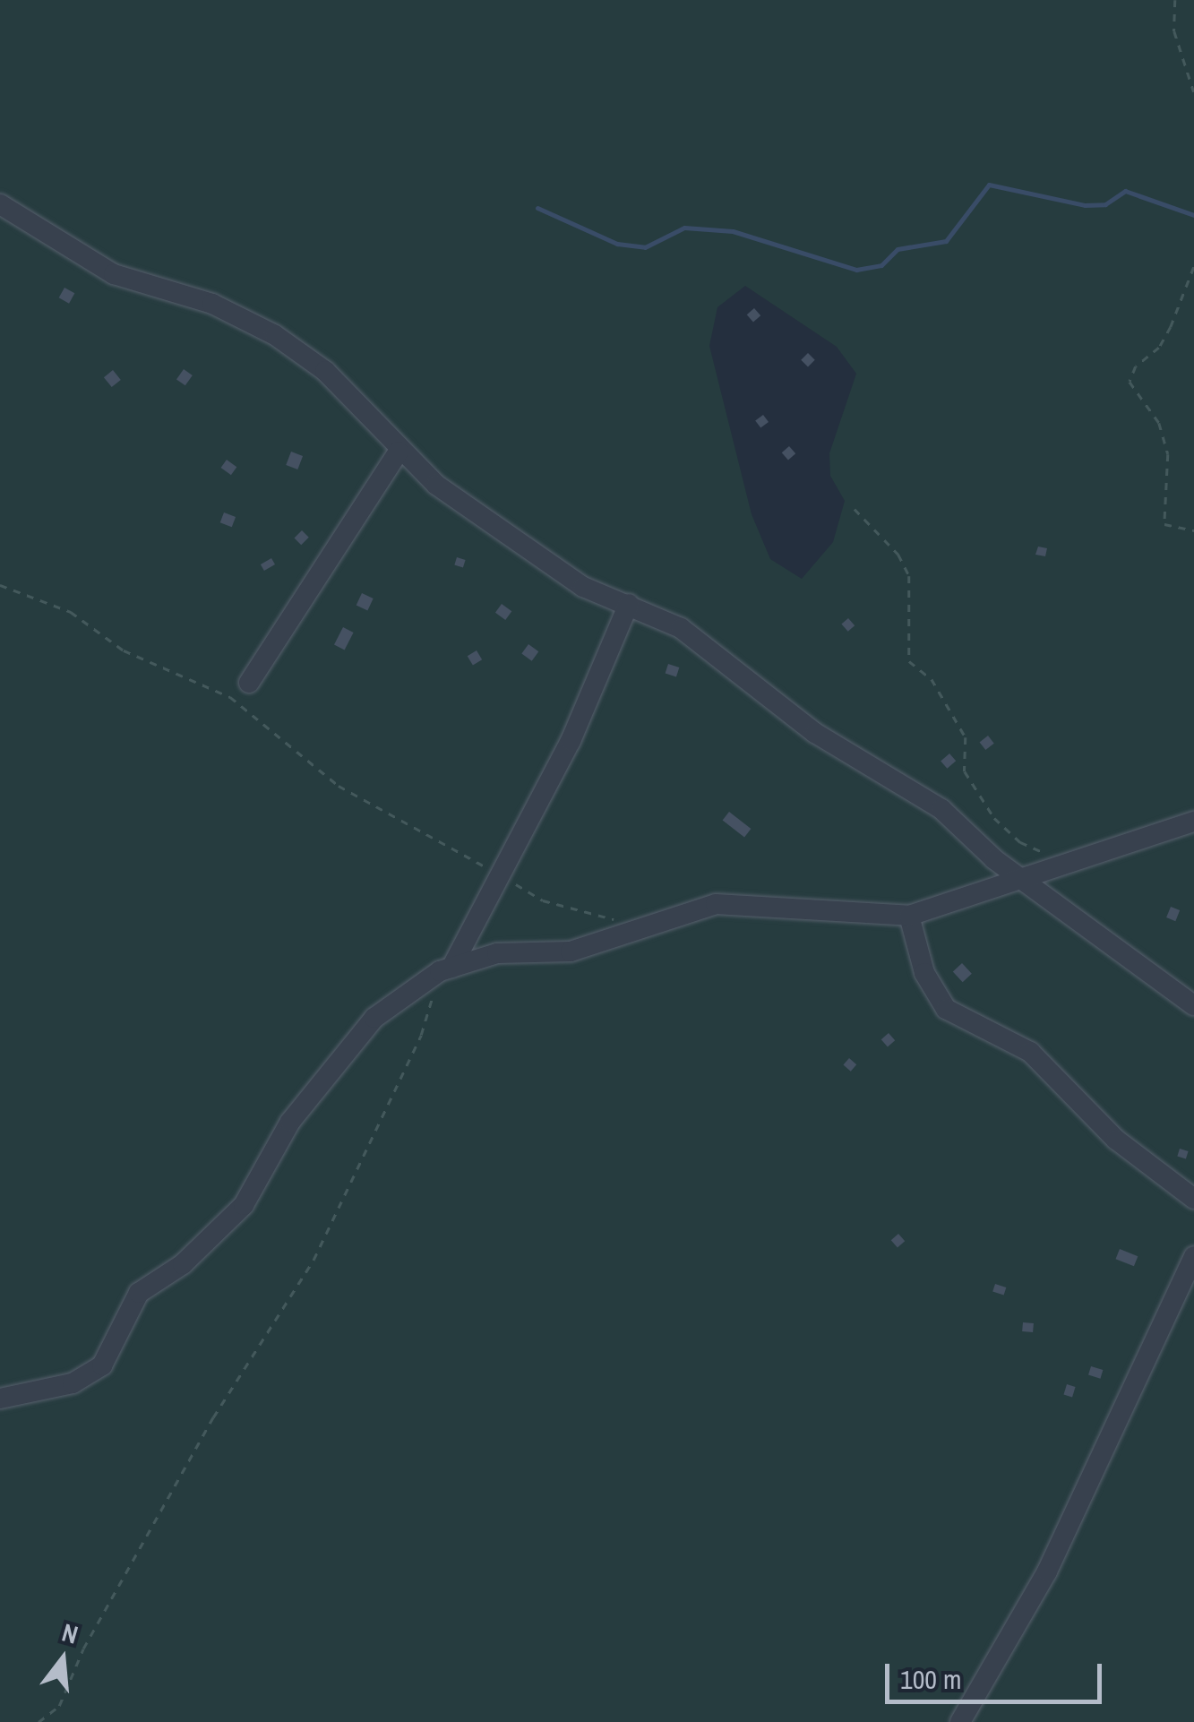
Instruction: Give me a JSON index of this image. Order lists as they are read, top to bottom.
{
  "scale_bar": "100 m",
  "north": "top"
}
